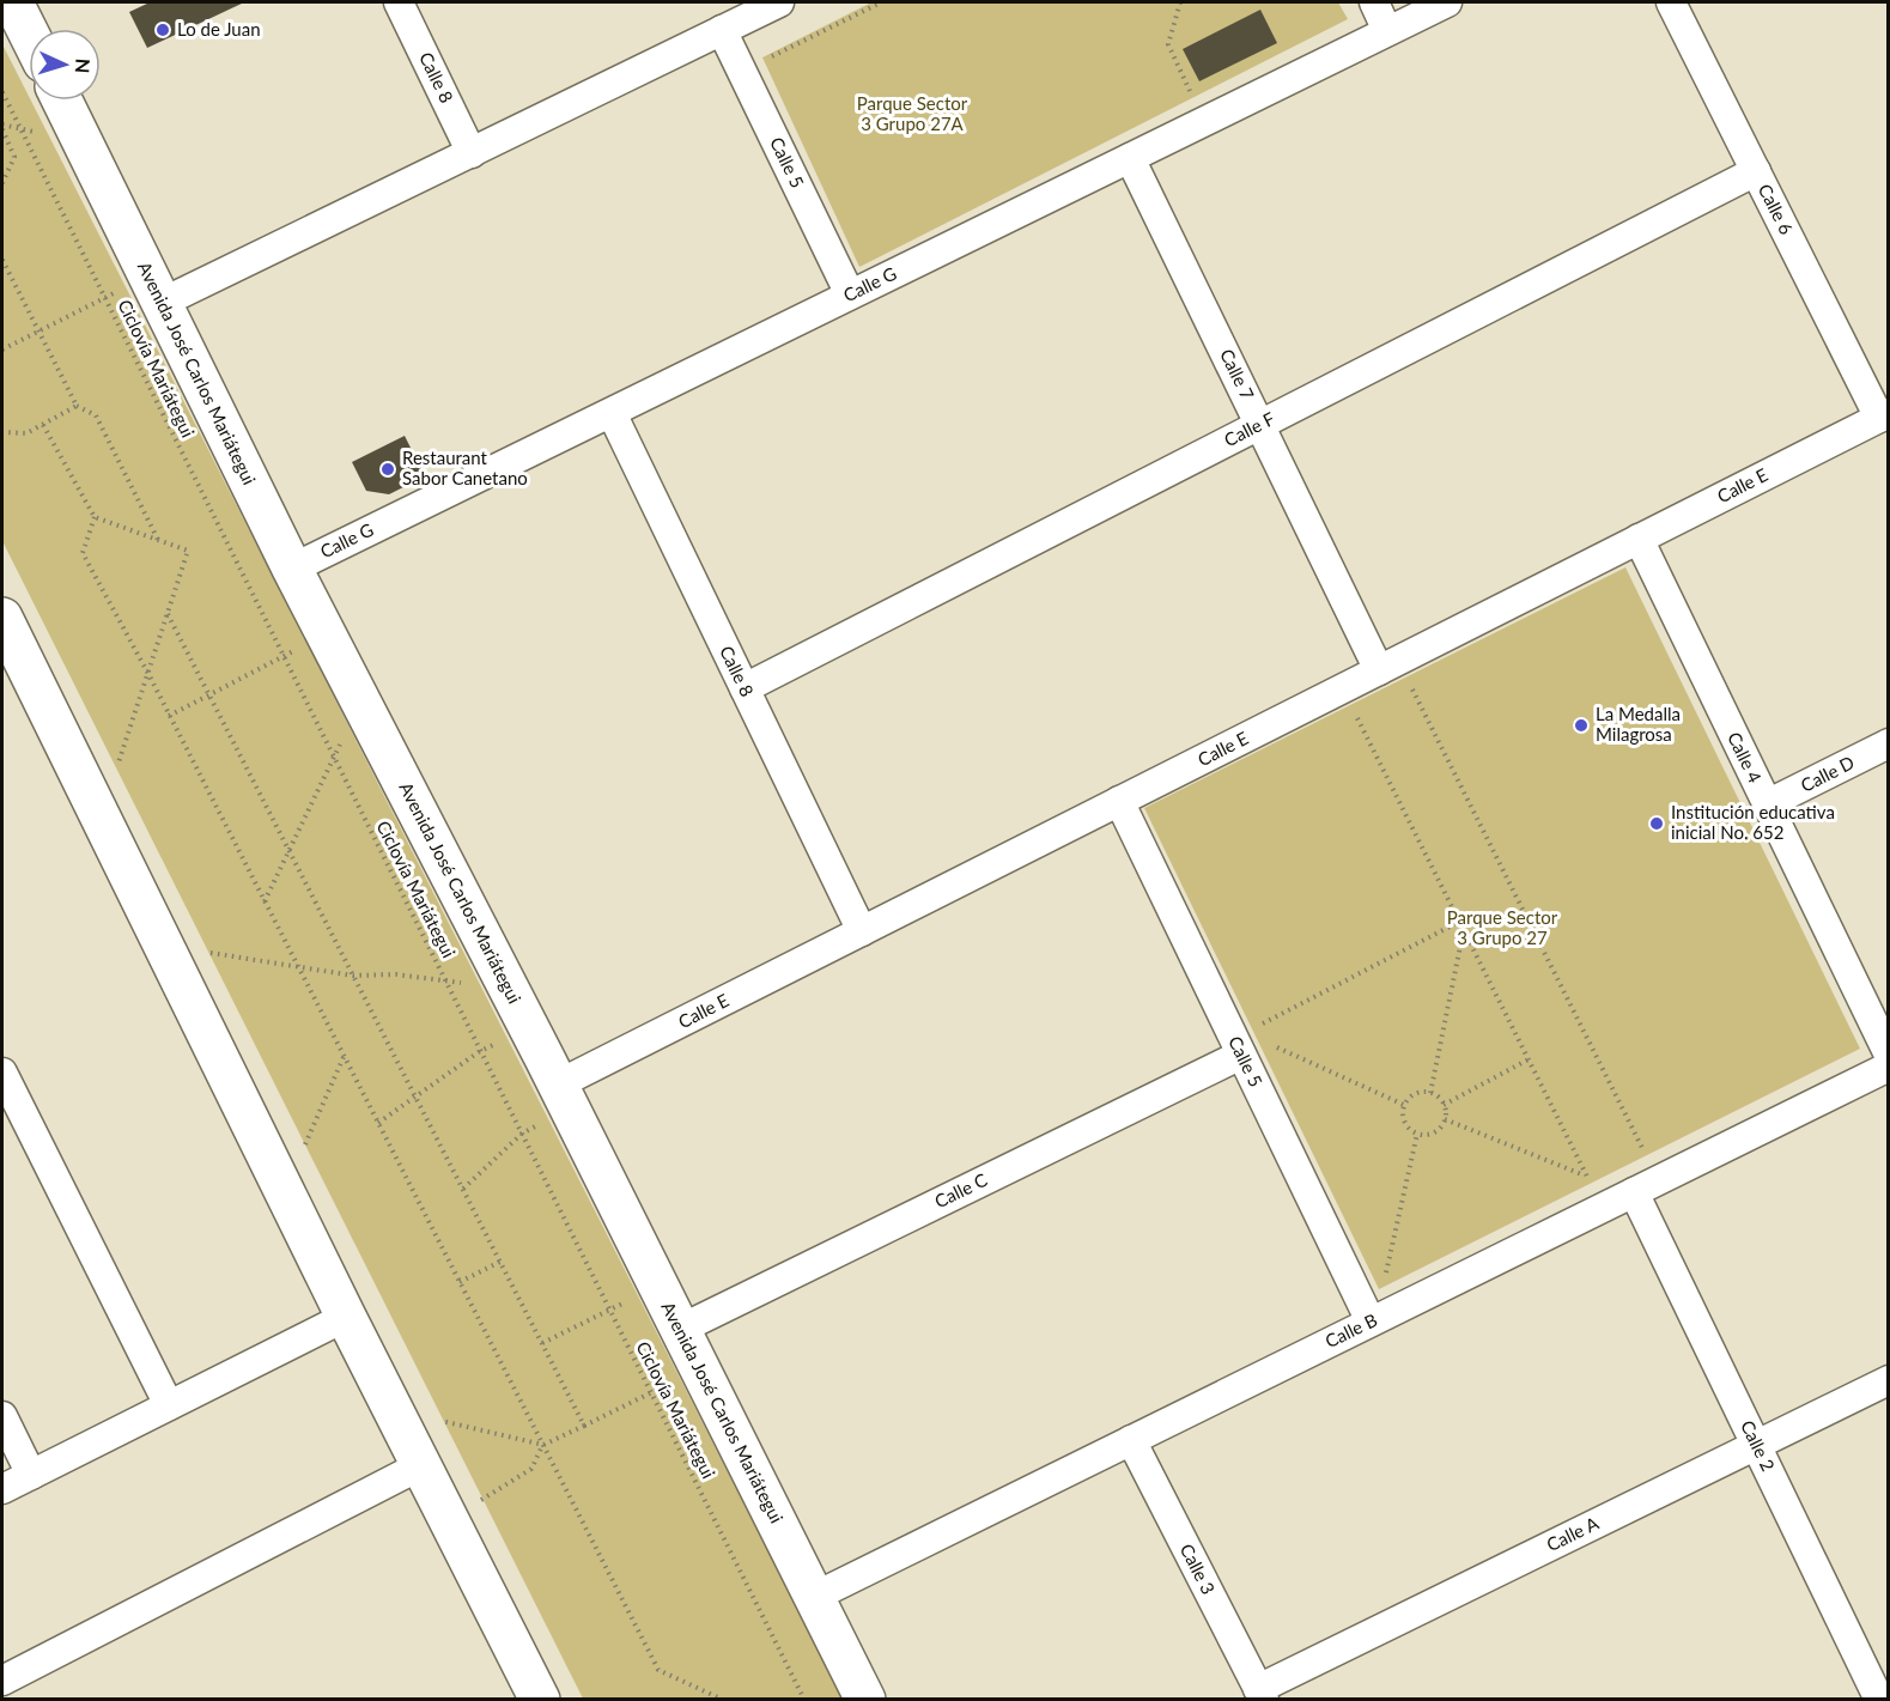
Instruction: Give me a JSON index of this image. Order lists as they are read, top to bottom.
{
  "streets": {
    "main road": ["Avenida José Carlos Mariátegui"],
    "street": [
      "Calle 8",
      "Calle 5",
      "Calle 6",
      "Calle G",
      "Calle 7",
      "Calle F",
      "Calle E",
      "Calle 4",
      "Calle D",
      "Calle C",
      "Calle B",
      "Calle 2",
      "Calle A",
      "Calle 3"
    ],
    "path": ["Ciclovía Mariátegui"]
  },
  "crossings": [
    ["Calle 8", "Calle G"],
    ["Calle 8", "Calle F"],
    ["Calle 8", "Calle E"],
    ["Calle 5", "Calle G"],
    ["Calle 5", "Calle E"],
    ["Calle 5", "Calle C"],
    ["Calle 5", "Calle B"],
    ["Calle 6", "Calle F"],
    ["Calle 6", "Calle E"],
    ["Calle G", "Avenida José Carlos Mariátegui"],
    ["Calle G", "Calle 7"],
    ["Avenida José Carlos Mariátegui", "Calle E"],
    ["Avenida José Carlos Mariátegui", "Calle C"],
    ["Avenida José Carlos Mariátegui", "Calle B"],
    ["Calle 7", "Calle F"],
    ["Calle 7", "Calle E"],
    ["Calle E", "Calle 4"],
    ["Calle 4", "Calle D"],
    ["Calle B", "Calle 2"],
    ["Calle B", "Calle 3"],
    ["Calle 2", "Calle A"],
    ["Calle A", "Calle 3"]
  ],
  "parks": ["Parque Sector 3 Grupo 27A", "Parque Sector 3 Grupo 27"],
  "places": [
    "Lo de Juan",
    "Restaurant Sabor Canetano",
    "La Medalla Milagrosa",
    "Institución educativa inicial No. 652"
  ],
  "north": "right"
}
